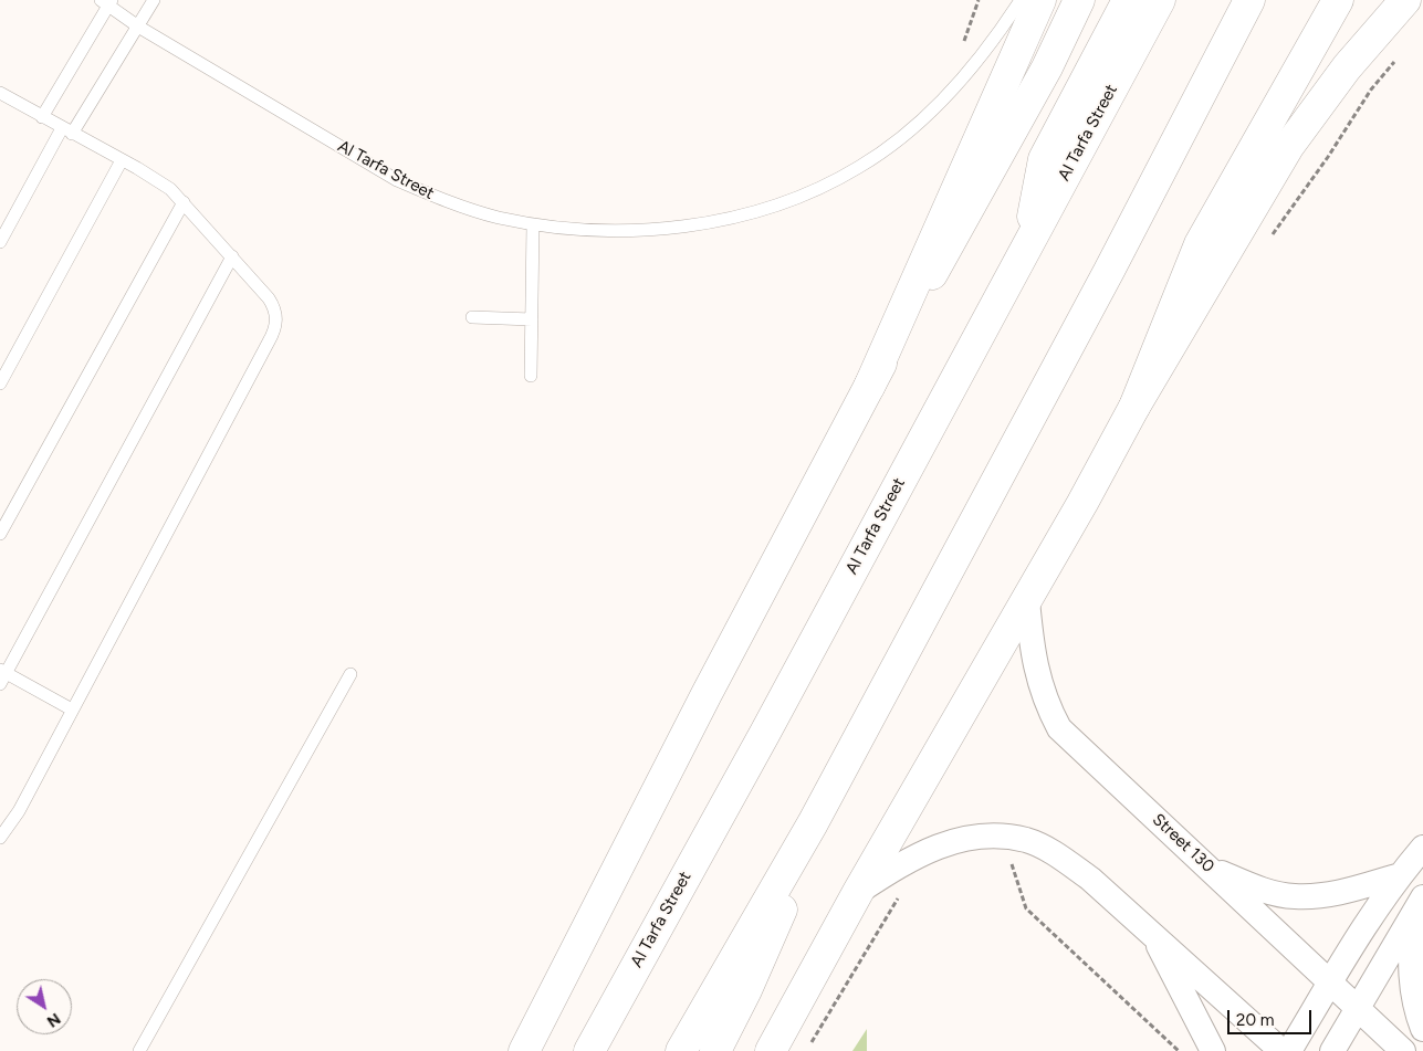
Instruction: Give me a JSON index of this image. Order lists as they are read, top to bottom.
{
  "streets": {
    "main road": ["Al Tarfa Street"],
    "street": ["Street 130"]
  },
  "scale_bar": "20 m",
  "north": "bottom right"
}
